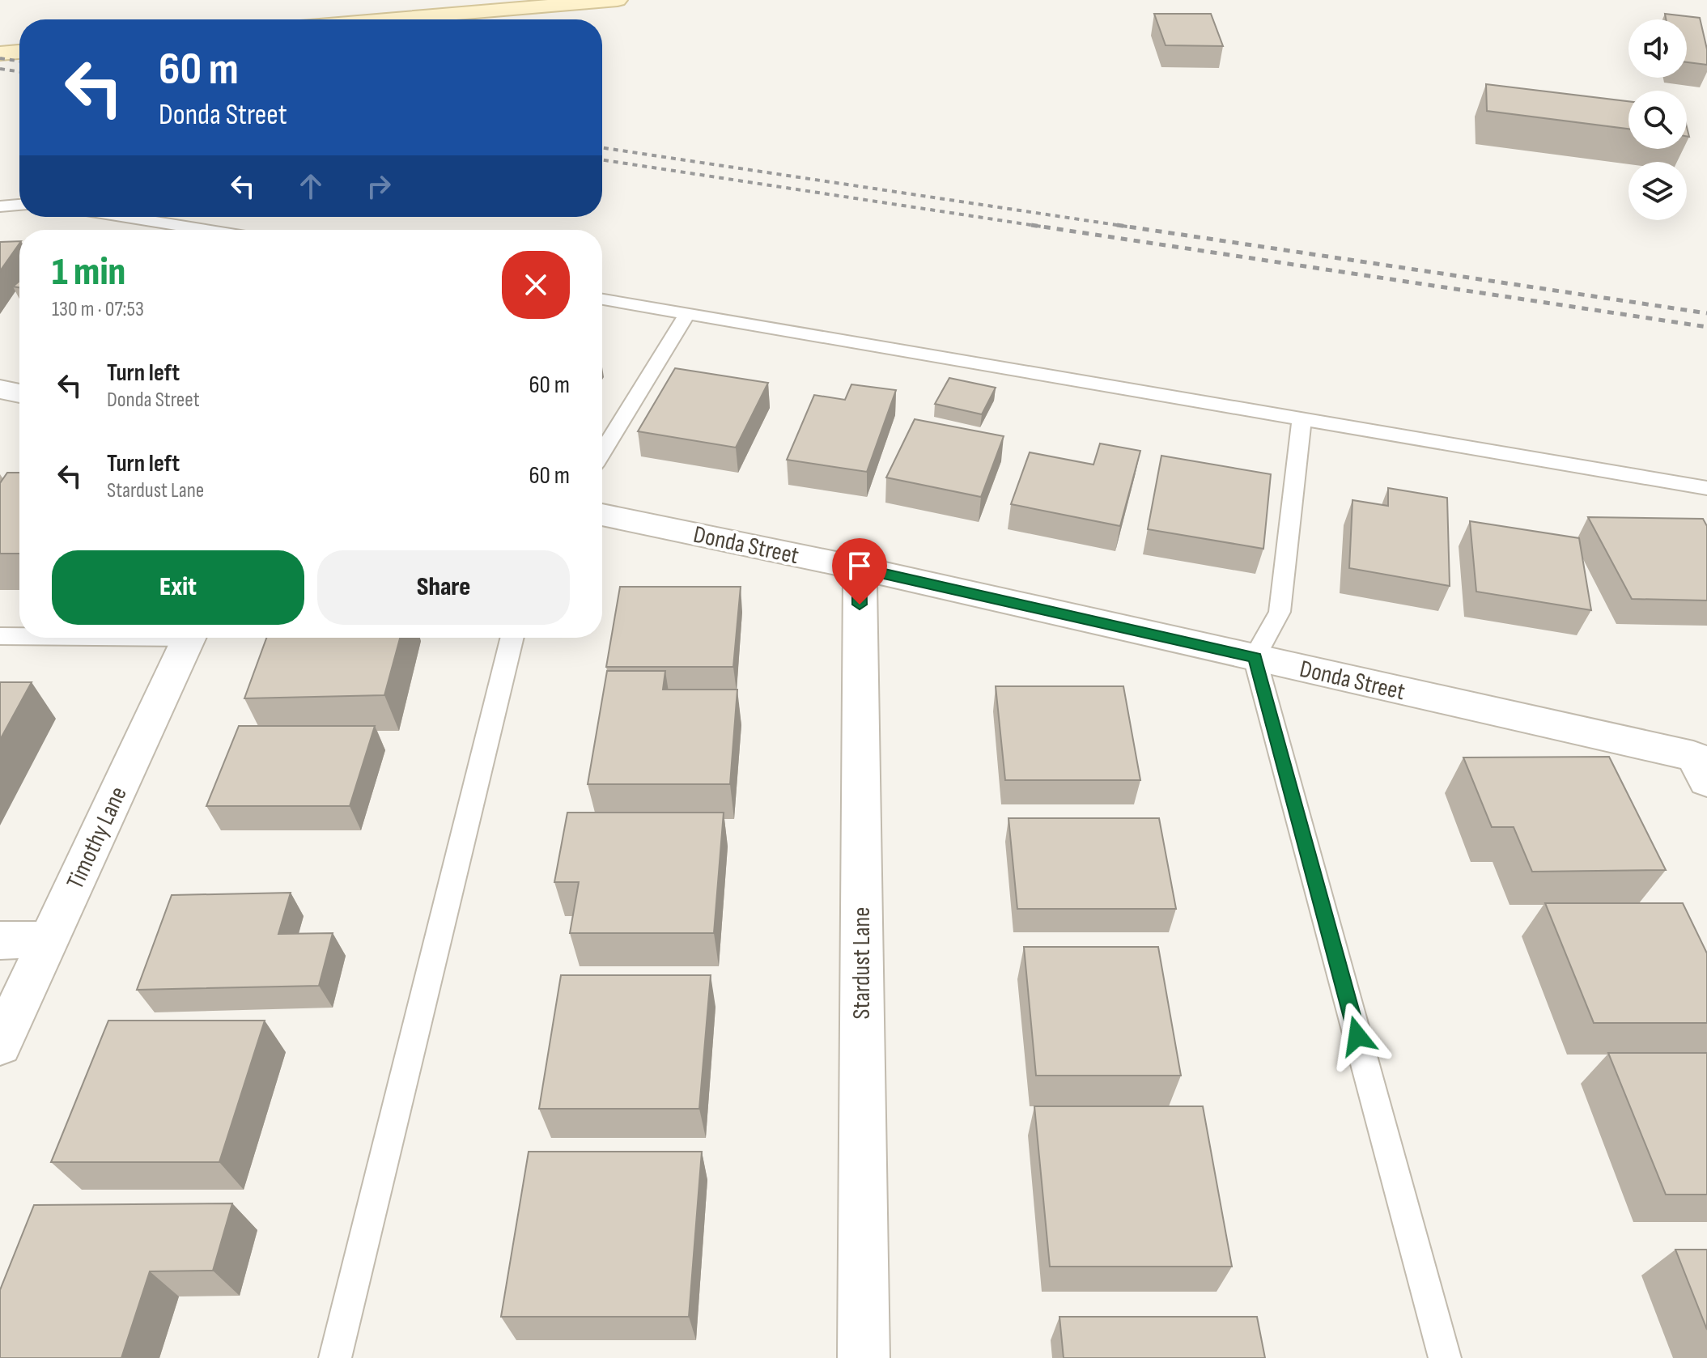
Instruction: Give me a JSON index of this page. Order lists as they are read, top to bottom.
{
  "streets": {
    "street": ["Donda Street", "Timothy Lane", "Stardust Lane"]
  },
  "crossings": [
    ["Donda Street", "Stardust Lane"]
  ],
  "page": {
    "turn": ["60 m", "Donda Street"],
    "heading": ["1 min", "130 m · 07:53"],
    "list": [
      {
        "name": "Turn left",
        "note": "Donda Street",
        "value": "60 m"
      },
      {
        "name": "Turn left",
        "note": "Stardust Lane",
        "value": "60 m"
      }
    ],
    "buttons": ["Exit", "Share"]
  }
}
